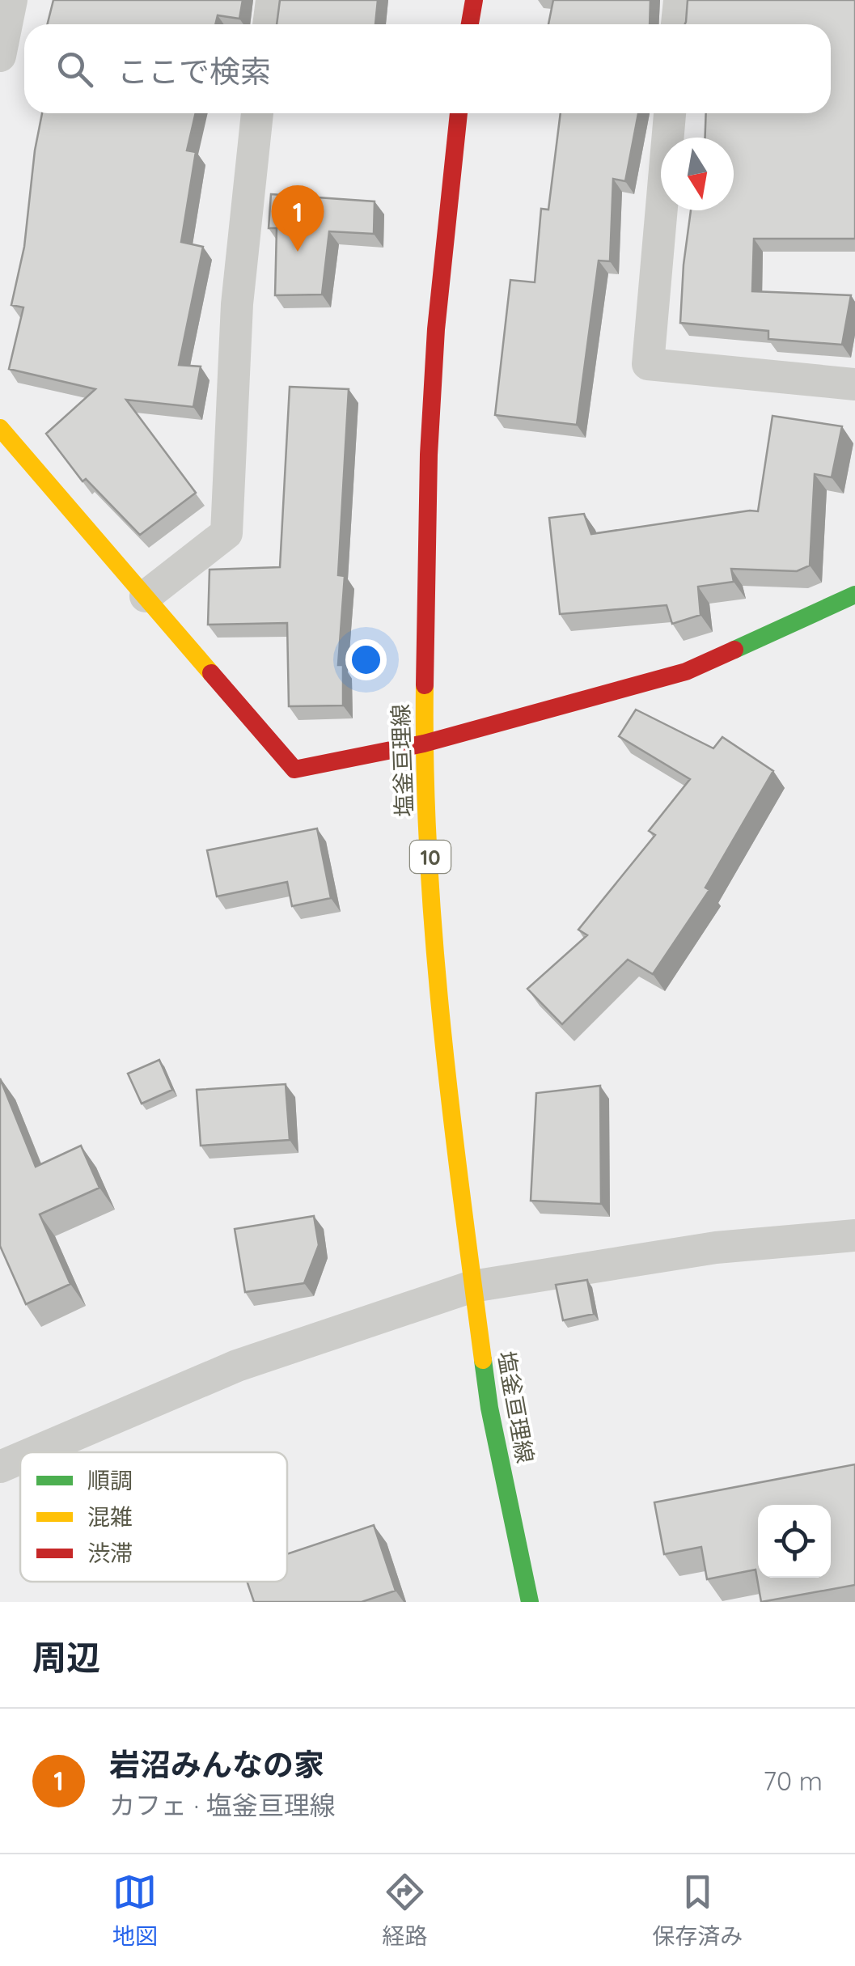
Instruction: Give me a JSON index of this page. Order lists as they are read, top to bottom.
{
  "streets": {
    "main road": ["塩釜亘理線", "10"]
  },
  "legend": ["順調", "混雑", "渋滞"],
  "north": "bottom",
  "page": {
    "search": "ここで検索",
    "pins": "1",
    "heading": "周辺",
    "list": [
      {
        "mark": "1",
        "name": "岩沼みんなの家",
        "note": "カフェ · 塩釜亘理線",
        "value": "70 m"
      }
    ],
    "nav": ["地図", "経路", "保存済み"]
  }
}
